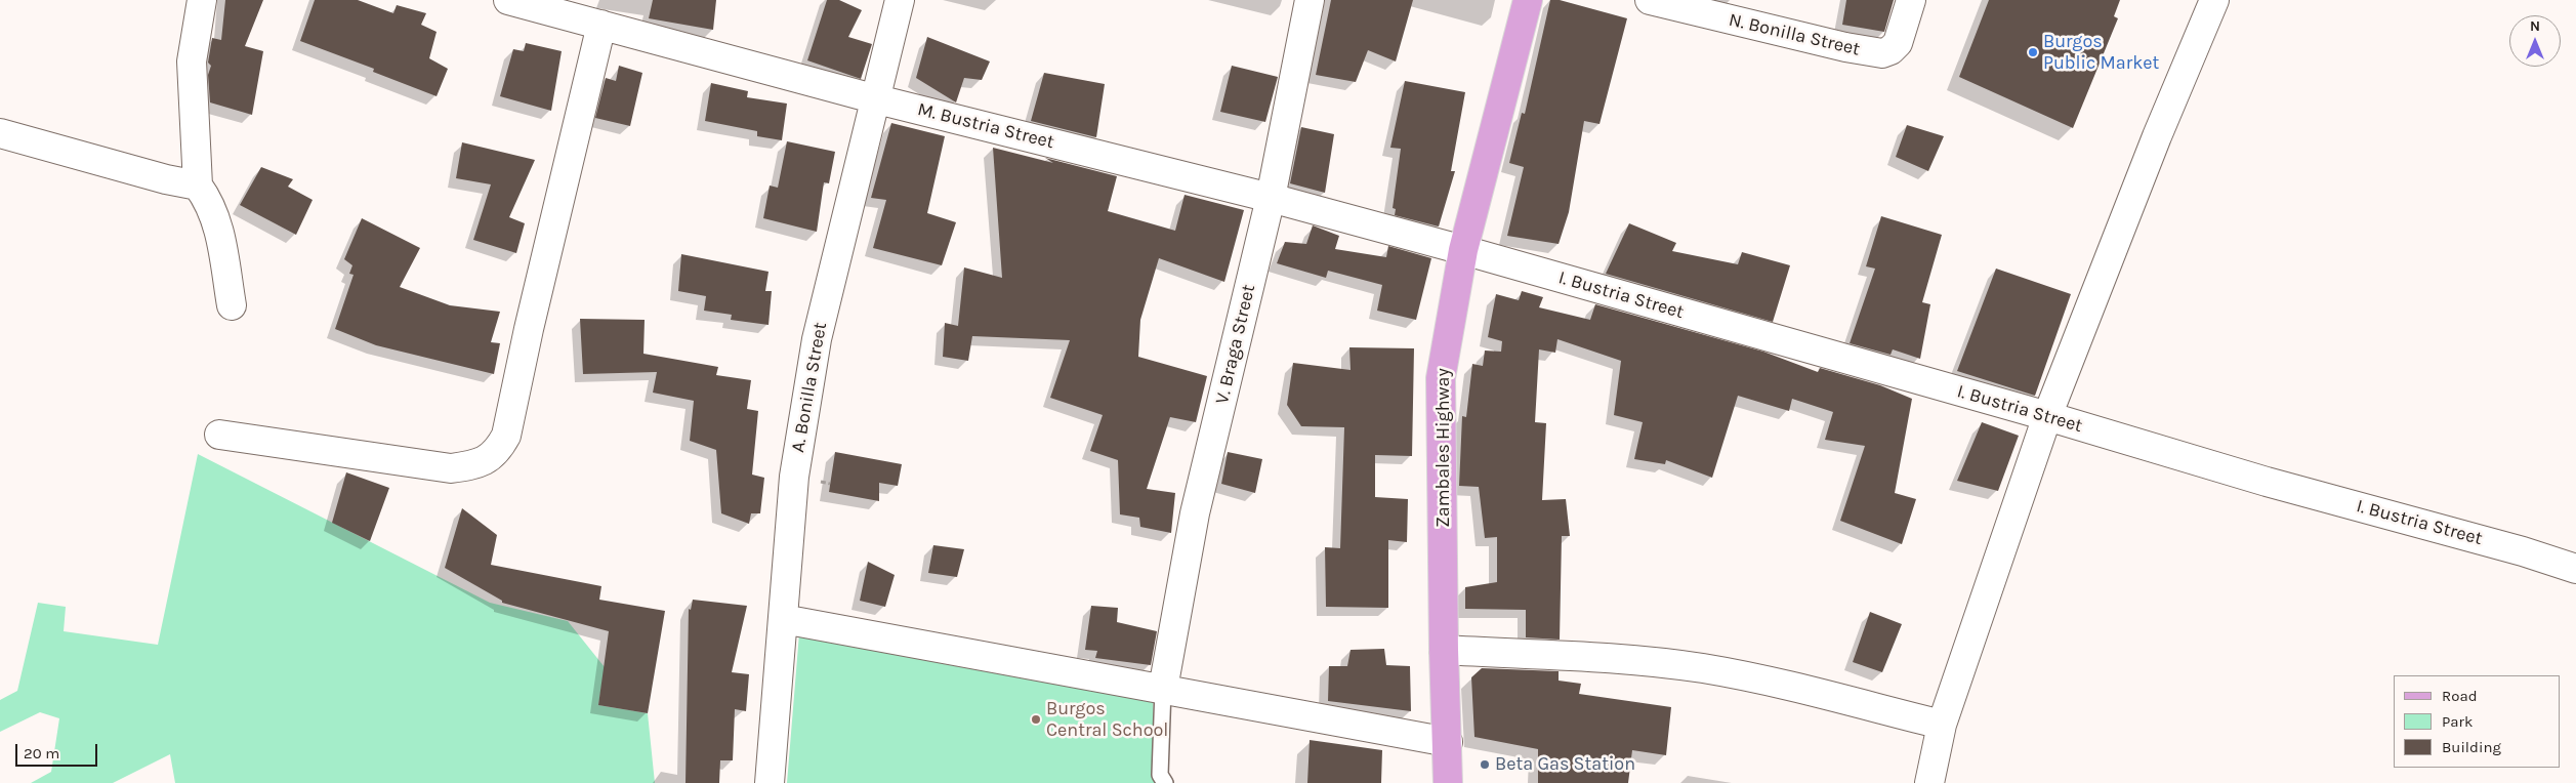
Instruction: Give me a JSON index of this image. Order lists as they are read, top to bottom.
{
  "streets": {
    "main road": ["Zambales Highway"],
    "street": [
      "N. Bonilla Street",
      "M. Bustria Street",
      "I. Bustria Street",
      "V. Braga Street",
      "A. Bonilla Street"
    ]
  },
  "crossings": [
    ["M. Bustria Street", "I. Bustria Street"],
    ["M. Bustria Street", "V. Braga Street"],
    ["M. Bustria Street", "A. Bonilla Street"],
    ["M. Bustria Street", "Zambales Highway"],
    ["I. Bustria Street", "Zambales Highway"]
  ],
  "places": ["Burgos Public Market", "Burgos Central School", "Beta Gas Station"],
  "legend": ["Road", "Park", "Building"],
  "scale_bar": "20 m",
  "north": "top"
}
